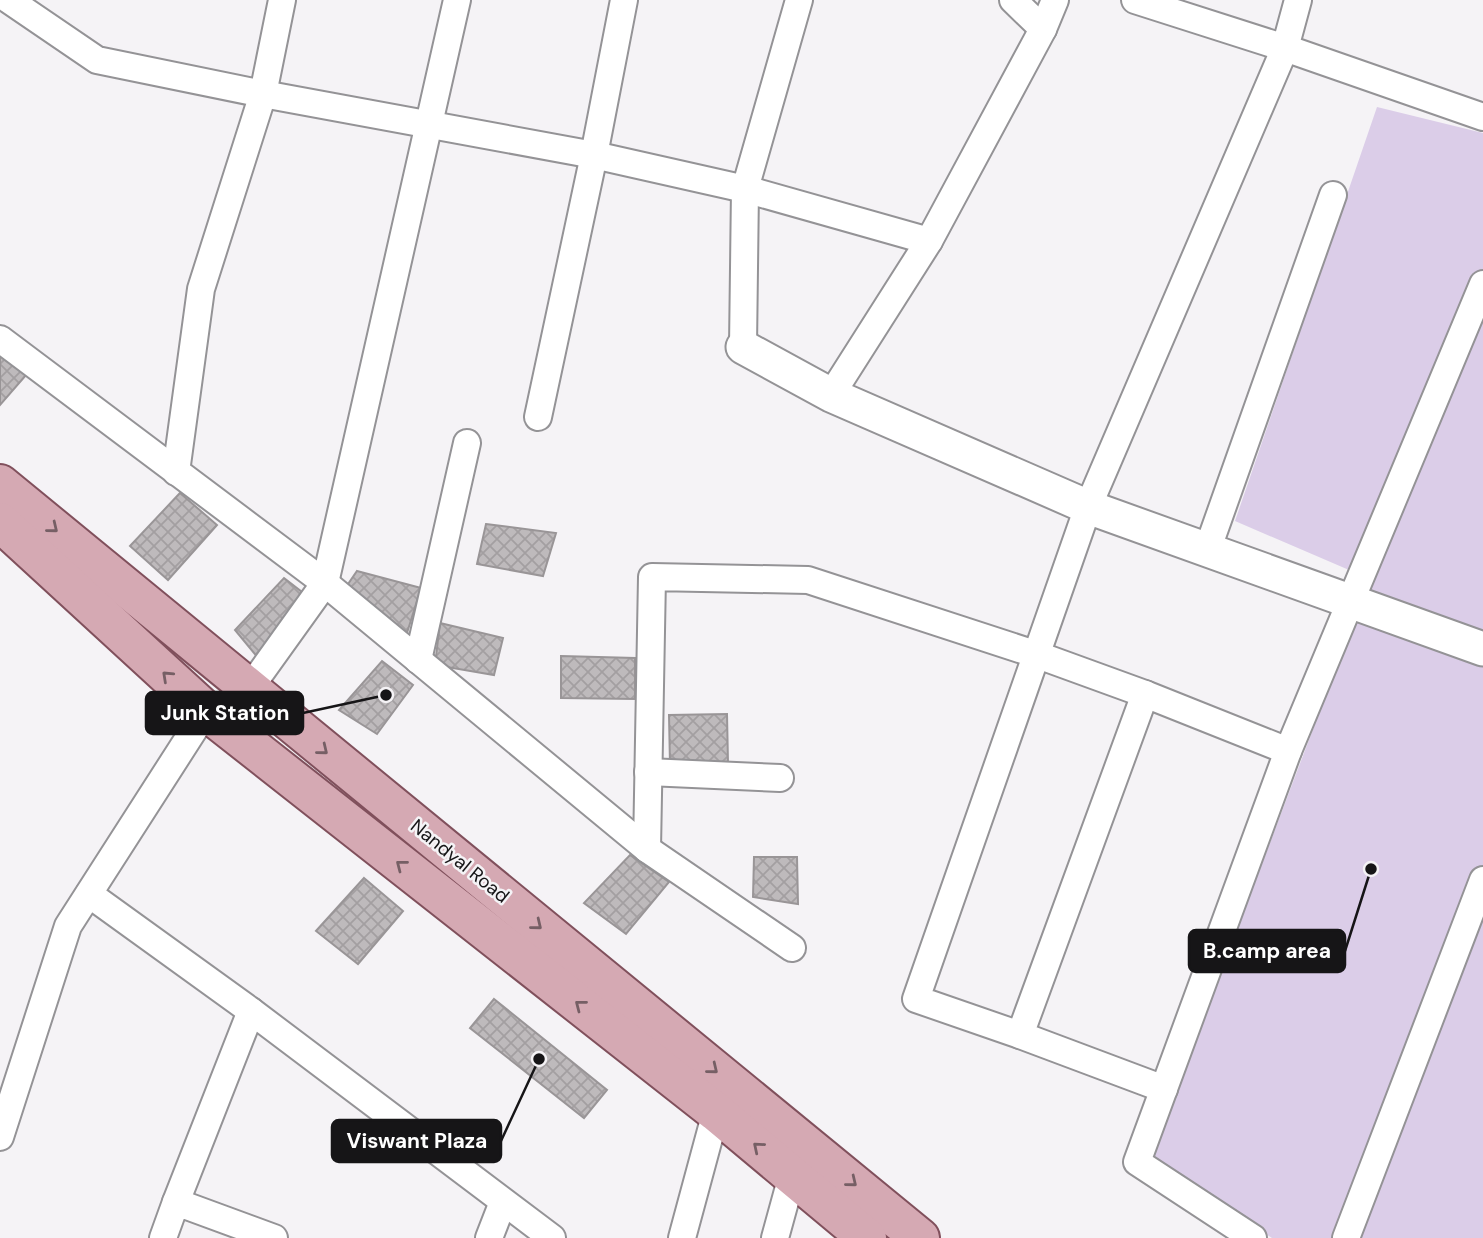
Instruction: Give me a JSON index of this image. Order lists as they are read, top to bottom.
{
  "streets": {
    "main road": ["Nandyal Road"]
  },
  "places": ["Junk Station", "B.camp area", "Viswant Plaza"]
}
